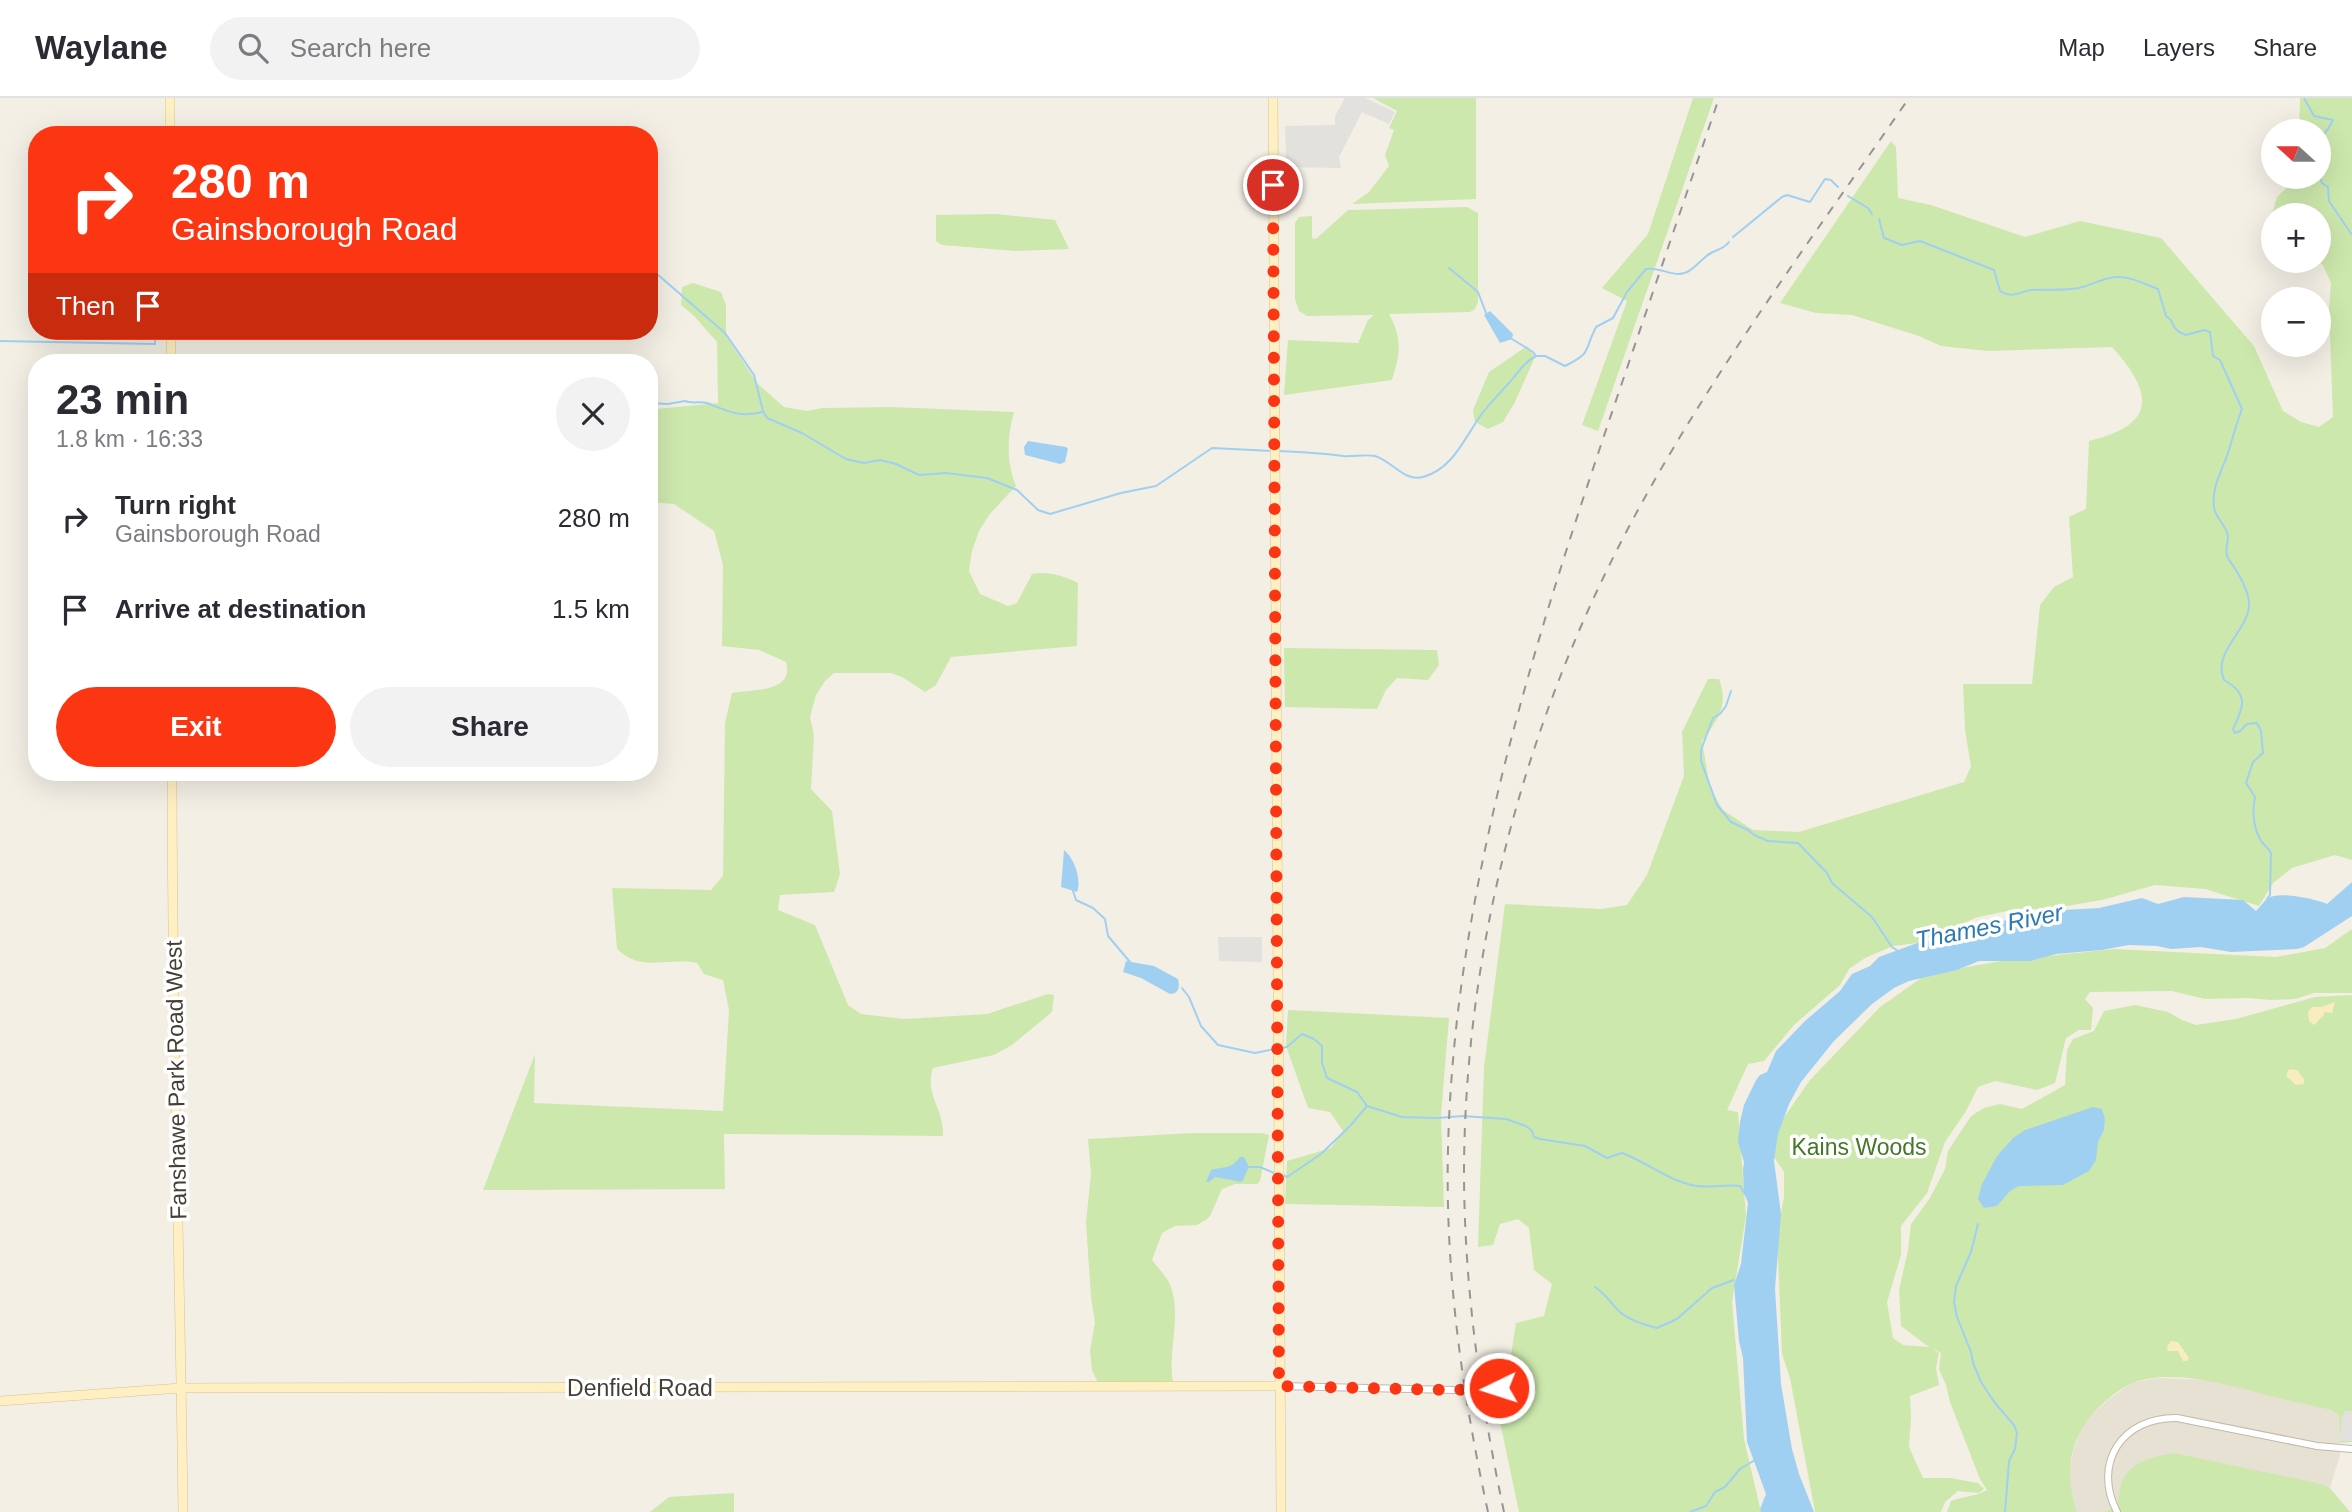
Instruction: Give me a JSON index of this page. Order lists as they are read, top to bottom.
{
  "streets": {
    "main road": ["Fanshawe Park Road West", "Denfield Road"]
  },
  "crossings": [
    ["Fanshawe Park Road West", "Denfield Road"]
  ],
  "water": ["Thames River"],
  "parks": ["Kains Woods"],
  "north": "left",
  "page": {
    "header": "Waylane",
    "search": "Search here",
    "nav": ["Map", "Layers", "Share"],
    "map_buttons": ["+", "−"],
    "turn": ["280 m", "Gainsborough Road"],
    "then": "Then",
    "heading": ["23 min", "1.8 km · 16:33"],
    "list": [
      {
        "name": "Turn right",
        "note": "Gainsborough Road",
        "value": "280 m"
      },
      {
        "name": "Arrive at destination",
        "value": "1.5 km"
      }
    ],
    "buttons": ["Exit", "Share"]
  }
}
